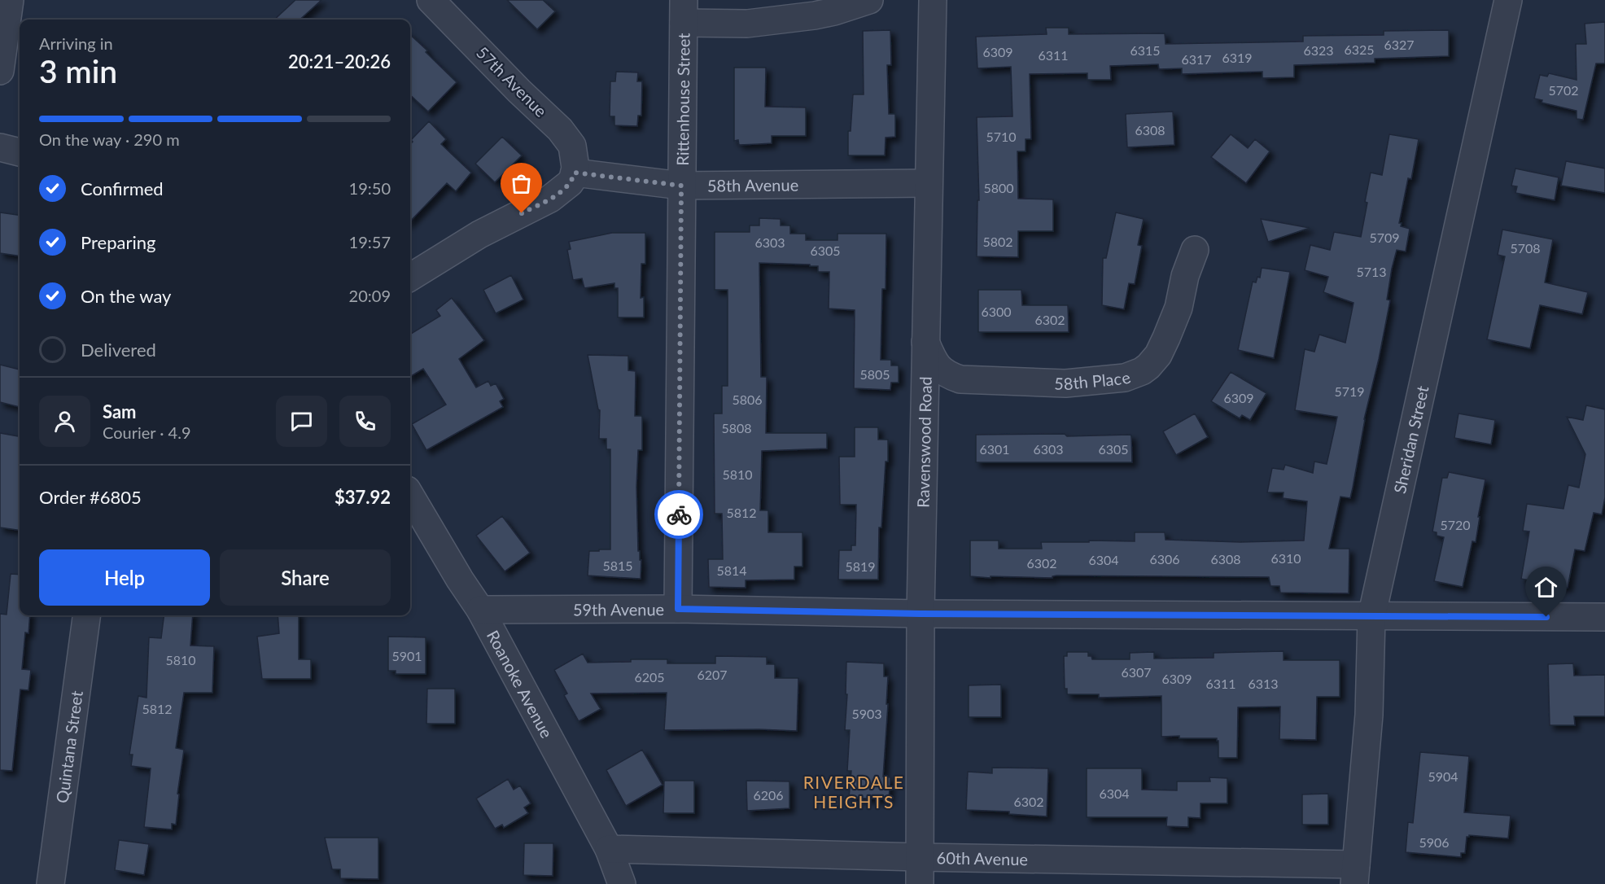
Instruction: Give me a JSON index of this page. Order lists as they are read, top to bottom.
{
  "streets": {
    "street": [
      "57th Avenue",
      "Rittenhouse Street",
      "58th Avenue",
      "58th Place",
      "Sheridan Street",
      "Ravenswood Road",
      "59th Avenue",
      "Roanoke Avenue",
      "Quintana Street",
      "60th Avenue"
    ]
  },
  "crossings": [
    ["57th Avenue", "58th Avenue"],
    ["Rittenhouse Street", "58th Avenue"],
    ["Rittenhouse Street", "59th Avenue"],
    ["58th Avenue", "Ravenswood Road"],
    ["58th Place", "Ravenswood Road"],
    ["Sheridan Street", "59th Avenue"],
    ["Sheridan Street", "60th Avenue"],
    ["Ravenswood Road", "59th Avenue"],
    ["Ravenswood Road", "60th Avenue"],
    ["59th Avenue", "Roanoke Avenue"],
    ["Roanoke Avenue", "60th Avenue"]
  ],
  "districts": ["RIVERDALE HEIGHTS"],
  "house_numbers": [
    "6327",
    "6325",
    "6315",
    "6323",
    "6309",
    "6311",
    "6319",
    "6317",
    "5702",
    "6308",
    "5710",
    "5800",
    "5709",
    "5802",
    "6303",
    "5708",
    "6305",
    "5713",
    "6300",
    "6302",
    "5805",
    "5719",
    "6309",
    "5806",
    "5808",
    "6301",
    "6303",
    "6305",
    "5810",
    "5812",
    "5720",
    "6310",
    "6306",
    "6308",
    "6304",
    "6302",
    "5815",
    "5819",
    "5814",
    "5901",
    "5810",
    "6307",
    "6207",
    "6205",
    "6309",
    "6311",
    "6313",
    "5812",
    "5903",
    "5904",
    "6304",
    "6206",
    "6302",
    "5906"
  ],
  "page": {
    "heading": ["3 min", "Arriving in", "20:21–20:26"],
    "panel": [
      "Sam",
      "Courier · 4.9",
      "Order #6805",
      "$37.92"
    ],
    "bar": "On the way · 290 m",
    "list": [
      ["Confirmed", "19:50"],
      ["Preparing", "19:57"],
      ["On the way", "20:09"],
      "Delivered"
    ],
    "buttons": ["Help", "Share"]
  }
}
